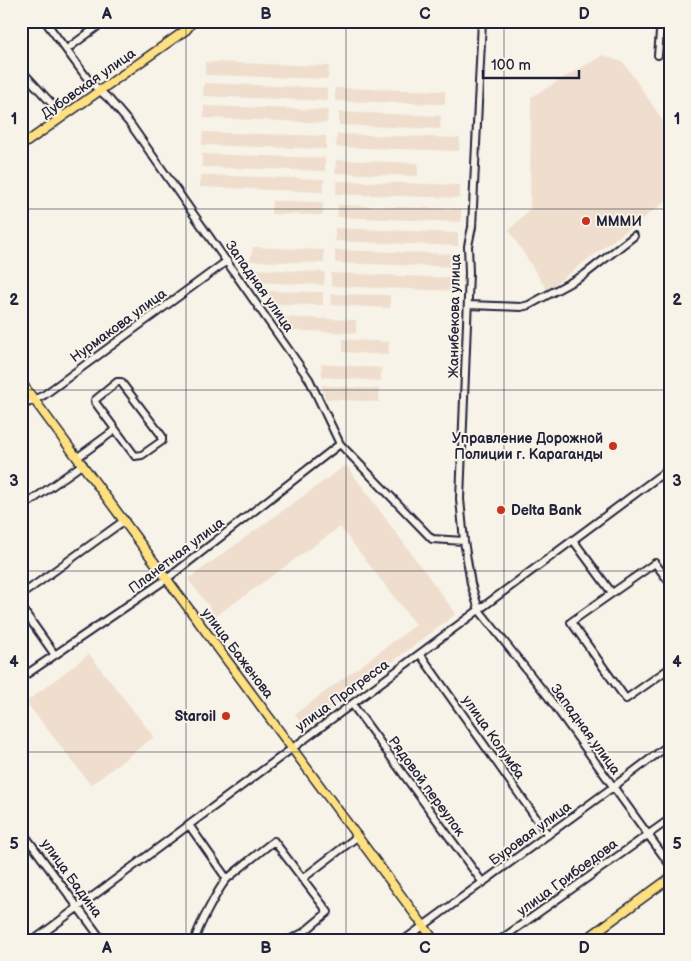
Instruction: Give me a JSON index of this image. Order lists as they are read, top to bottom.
{
  "streets": {
    "main road": ["Дубовская улица", "улица Баженова"],
    "street": [
      "Западная улица",
      "Жанибекова улица",
      "Нурмакова улица",
      "Планетная улица",
      "улица Прогресса",
      "улица Колумба",
      "Рядовой переулок",
      "Буровая улица",
      "улица Грибоедова",
      "улица Бадина"
    ]
  },
  "crossings": [
    ["Дубовская улица", "Западная улица"],
    ["Западная улица", "Жанибекова улица"],
    ["Западная улица", "Нурмакова улица"],
    ["Западная улица", "Планетная улица"],
    ["Западная улица", "улица Прогресса"],
    ["Западная улица", "Буровая улица"],
    ["Западная улица", "улица Грибоедова"],
    ["Жанибекова улица", "улица Прогресса"],
    ["Нурмакова улица", "улица Баженова"],
    ["Планетная улица", "улица Баженова"],
    ["улица Баженова", "улица Прогресса"],
    ["улица Баженова", "Буровая улица"],
    ["улица Прогресса", "улица Колумба"],
    ["улица Прогресса", "Рядовой переулок"],
    ["улица Прогресса", "улица Бадина"],
    ["улица Колумба", "Буровая улица"],
    ["Рядовой переулок", "Буровая улица"]
  ],
  "places": [
    "МММИ",
    "Управление Дорожной Полиции г. Караганды",
    "Delta Bank",
    "Staroil"
  ],
  "scale_bar": "100 m",
  "grid": {
    "columns": [
      "A",
      "B",
      "C",
      "D"
    ],
    "rows": [
      "1",
      "2",
      "3",
      "4",
      "5"
    ]
  }
}
